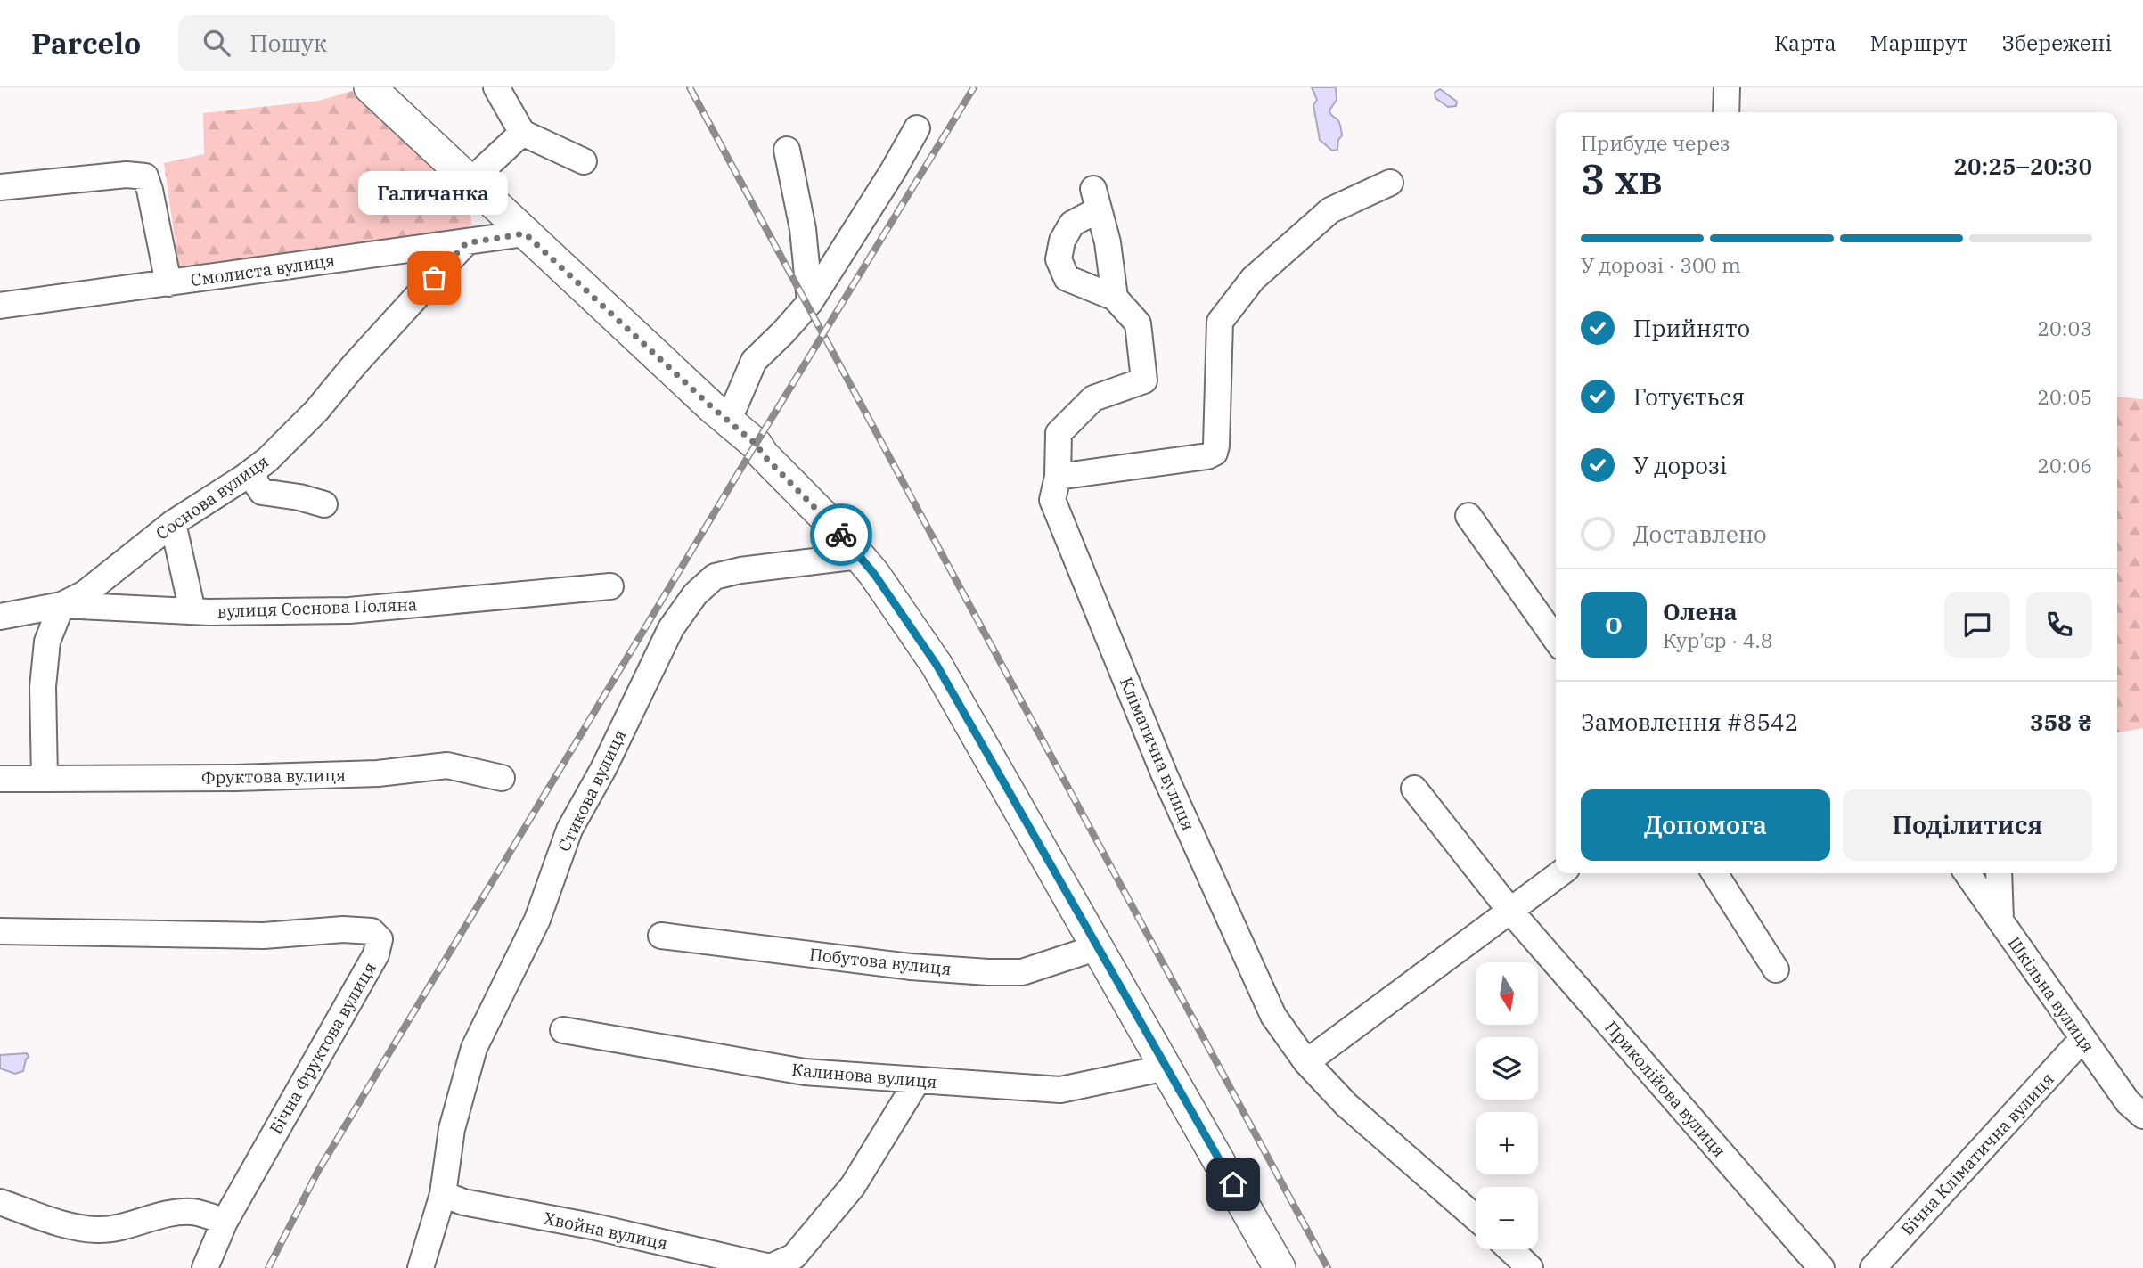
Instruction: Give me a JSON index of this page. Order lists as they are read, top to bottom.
{
  "streets": {
    "street": [
      "Смолиста вулиця",
      "Соснова вулиця",
      "вулиця Соснова Поляна",
      "Кліматична вулиця",
      "Фруктова вулиця",
      "Стикова вулиця",
      "Побутова вулиця",
      "Шкільна вулиця",
      "Бічна Фруктова вулиця",
      "Калинова вулиця",
      "Приколійова вулиця",
      "Бічна Кліматична вулиця",
      "Хвойна вулиця"
    ]
  },
  "crossings": [
    ["Смолиста вулиця", "Соснова вулиця"],
    ["Соснова вулиця", "вулиця Соснова Поляна"],
    ["Стикова вулиця", "Хвойна вулиця"],
    ["Шкільна вулиця", "Бічна Кліматична вулиця"]
  ],
  "places": ["Галичанка"],
  "north": "bottom",
  "page": {
    "header": "Parcelo",
    "search": "Пошук",
    "nav": ["Карта", "Маршрут", "Збережені"],
    "heading": ["3 хв", "Прибуде через", "20:25–20:30"],
    "panel": [
      "Олена",
      "Кур’єр · 4.8",
      "Замовлення #8542",
      "358 ₴"
    ],
    "bubble": "Галичанка",
    "bar": "У дорозі · 300 m",
    "list": [
      ["Прийнято", "20:03"],
      ["Готується", "20:05"],
      ["У дорозі", "20:06"],
      "Доставлено"
    ],
    "round": "О",
    "buttons": ["Допомога", "Поділитися"],
    "map_buttons": ["+", "−"]
  }
}
